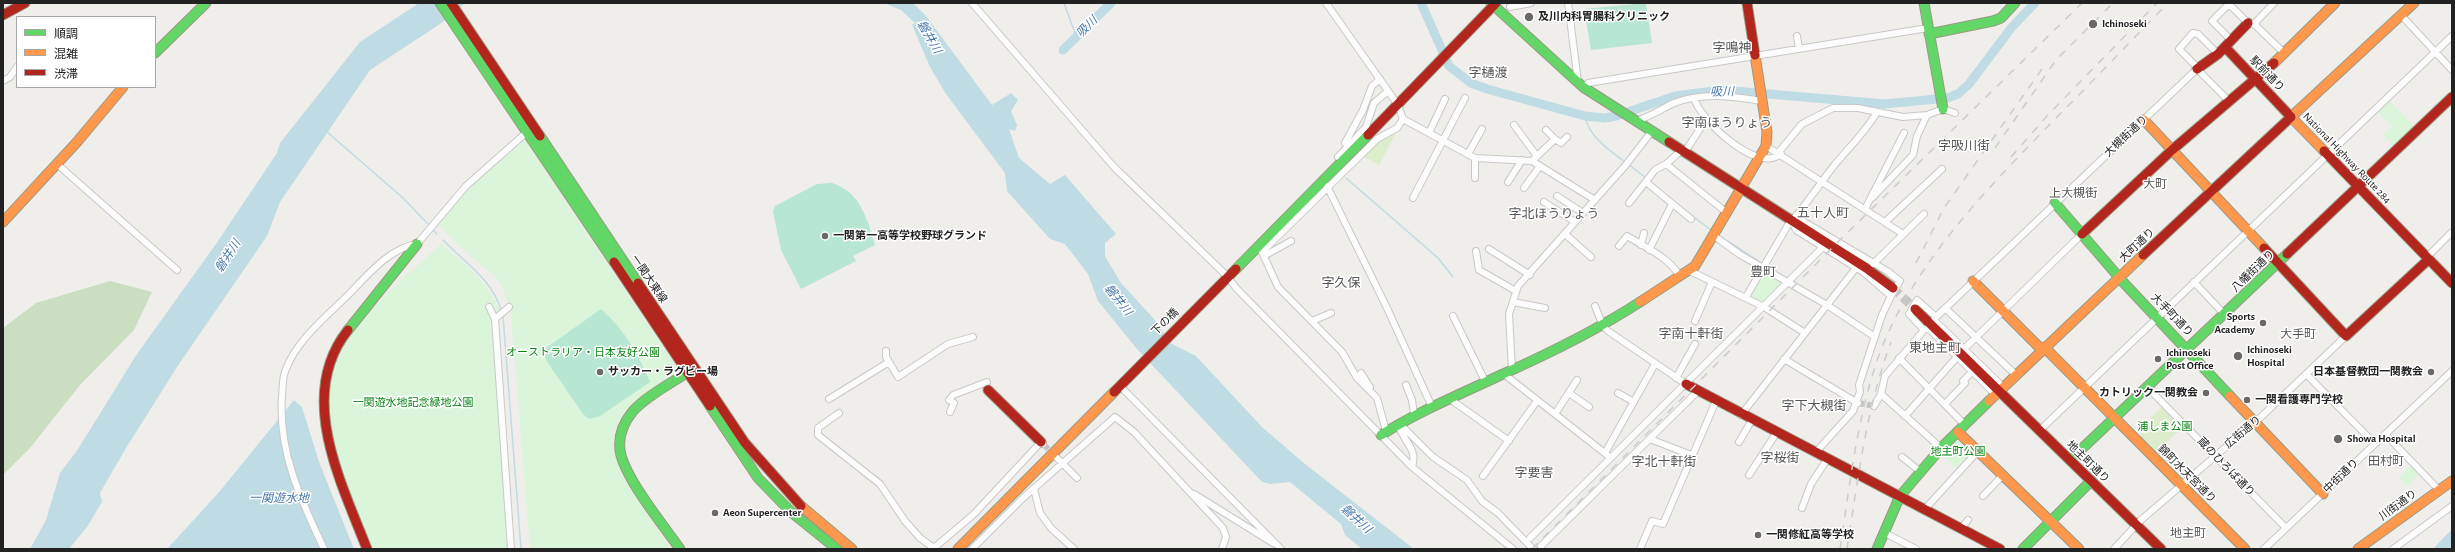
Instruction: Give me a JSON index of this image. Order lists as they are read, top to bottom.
{
  "streets": {
    "main road": [
      "駅前通り",
      "National Highway Route 284",
      "大町通り",
      "八幡街通り",
      "一関大東線",
      "大手町通り",
      "下の橋",
      "地主町通り",
      "錦町水天宮通り",
      "川街通り"
    ],
    "street": [
      "大槻街通り",
      "広街通り",
      "蔵のひろば通り",
      "中街通り"
    ]
  },
  "crossings": [
    ["駅前通り", "National Highway Route 284"],
    ["駅前通り", "大町通り"],
    ["大槻街通り", "大手町通り"],
    ["大槻街通り", "錦町水天宮通り"],
    ["National Highway Route 284", "大町通り"],
    ["National Highway Route 284", "八幡街通り"],
    ["大町通り", "大手町通り"],
    ["大町通り", "地主町通り"],
    ["大町通り", "錦町水天宮通り"],
    ["八幡街通り", "大手町通り"],
    ["八幡街通り", "地主町通り"],
    ["八幡街通り", "蔵のひろば通り"],
    ["八幡街通り", "錦町水天宮通り"],
    ["大手町通り", "広街通り"],
    ["大手町通り", "中街通り"],
    ["広街通り", "地主町通り"],
    ["広街通り", "蔵のひろば通り"],
    ["広街通り", "錦町水天宮通り"],
    ["蔵のひろば通り", "中街通り"]
  ],
  "districts": [
    "字鳴神",
    "字樋渡",
    "字南ほうりょう",
    "字吸川街",
    "大町",
    "上大槻街",
    "五十人町",
    "字北ほうりょう",
    "豊町",
    "字久保",
    "字南十軒街",
    "大手町",
    "東地主町",
    "字下大槻街",
    "字桜街",
    "田村町",
    "字北十軒街",
    "字要害",
    "地主町"
  ],
  "water": ["吸川", "磐井川", "一関遊水地"],
  "parks": [
    "オーストラリア・日本友好公園",
    "一関遊水地記念緑地公園",
    "浦しま公園",
    "地主町公園"
  ],
  "places": [
    "及川内科胃腸科クリニック",
    "Ichinoseki",
    "一関第一高等学校野球グランド",
    "Sports Academy",
    "Ichinoseki Hospital",
    "Ichinoseki Post Office",
    "サッカー・ラグビー場",
    "日本基督教団一関教会",
    "カトリック一関教会",
    "一関看護専門学校",
    "Showa Hospital",
    "Aeon Supercenter",
    "一関修紅高等学校"
  ],
  "legend": ["順調", "混雑", "渋滞"]
}
